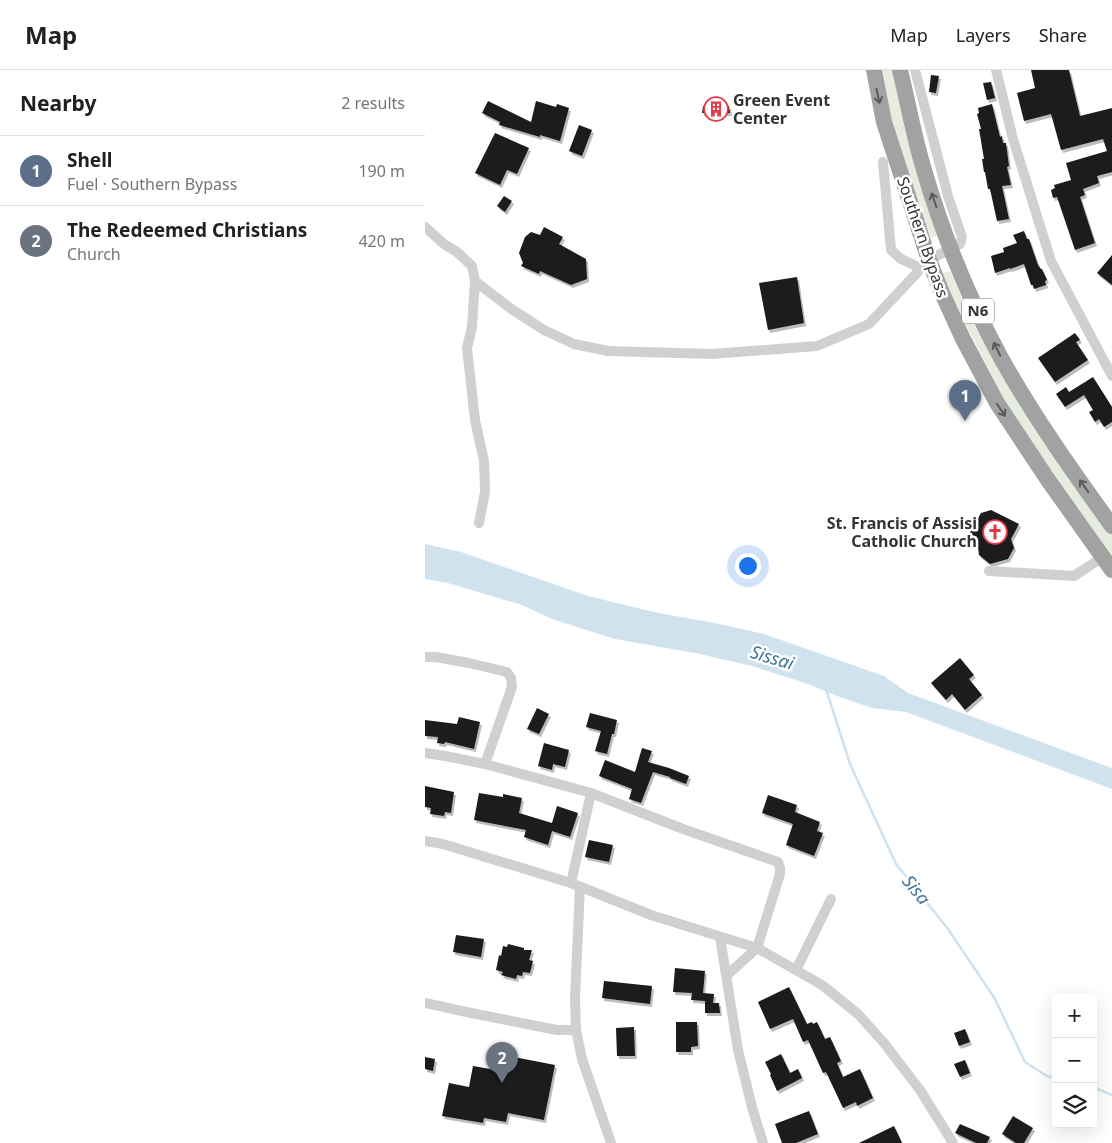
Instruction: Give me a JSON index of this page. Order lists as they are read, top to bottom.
{
  "streets": {
    "highway": ["Southern Bypass", "N6"]
  },
  "water": ["Sissai", "Sisa"],
  "places": {
    "building": ["Green Event Center"],
    "church": ["St. Francis of Assisi Catholic Church"]
  },
  "page": {
    "header": "Map",
    "nav": ["Map", "Layers", "Share"],
    "heading": ["Nearby", "2 results"],
    "list": [
      {
        "mark": "1",
        "name": "Shell",
        "note": "Fuel · Southern Bypass",
        "value": "190 m"
      },
      {
        "mark": "2",
        "name": "The Redeemed Christians",
        "note": "Church",
        "value": "420 m"
      }
    ],
    "pins": ["1", "2"],
    "map_buttons": ["+", "−"]
  }
}
